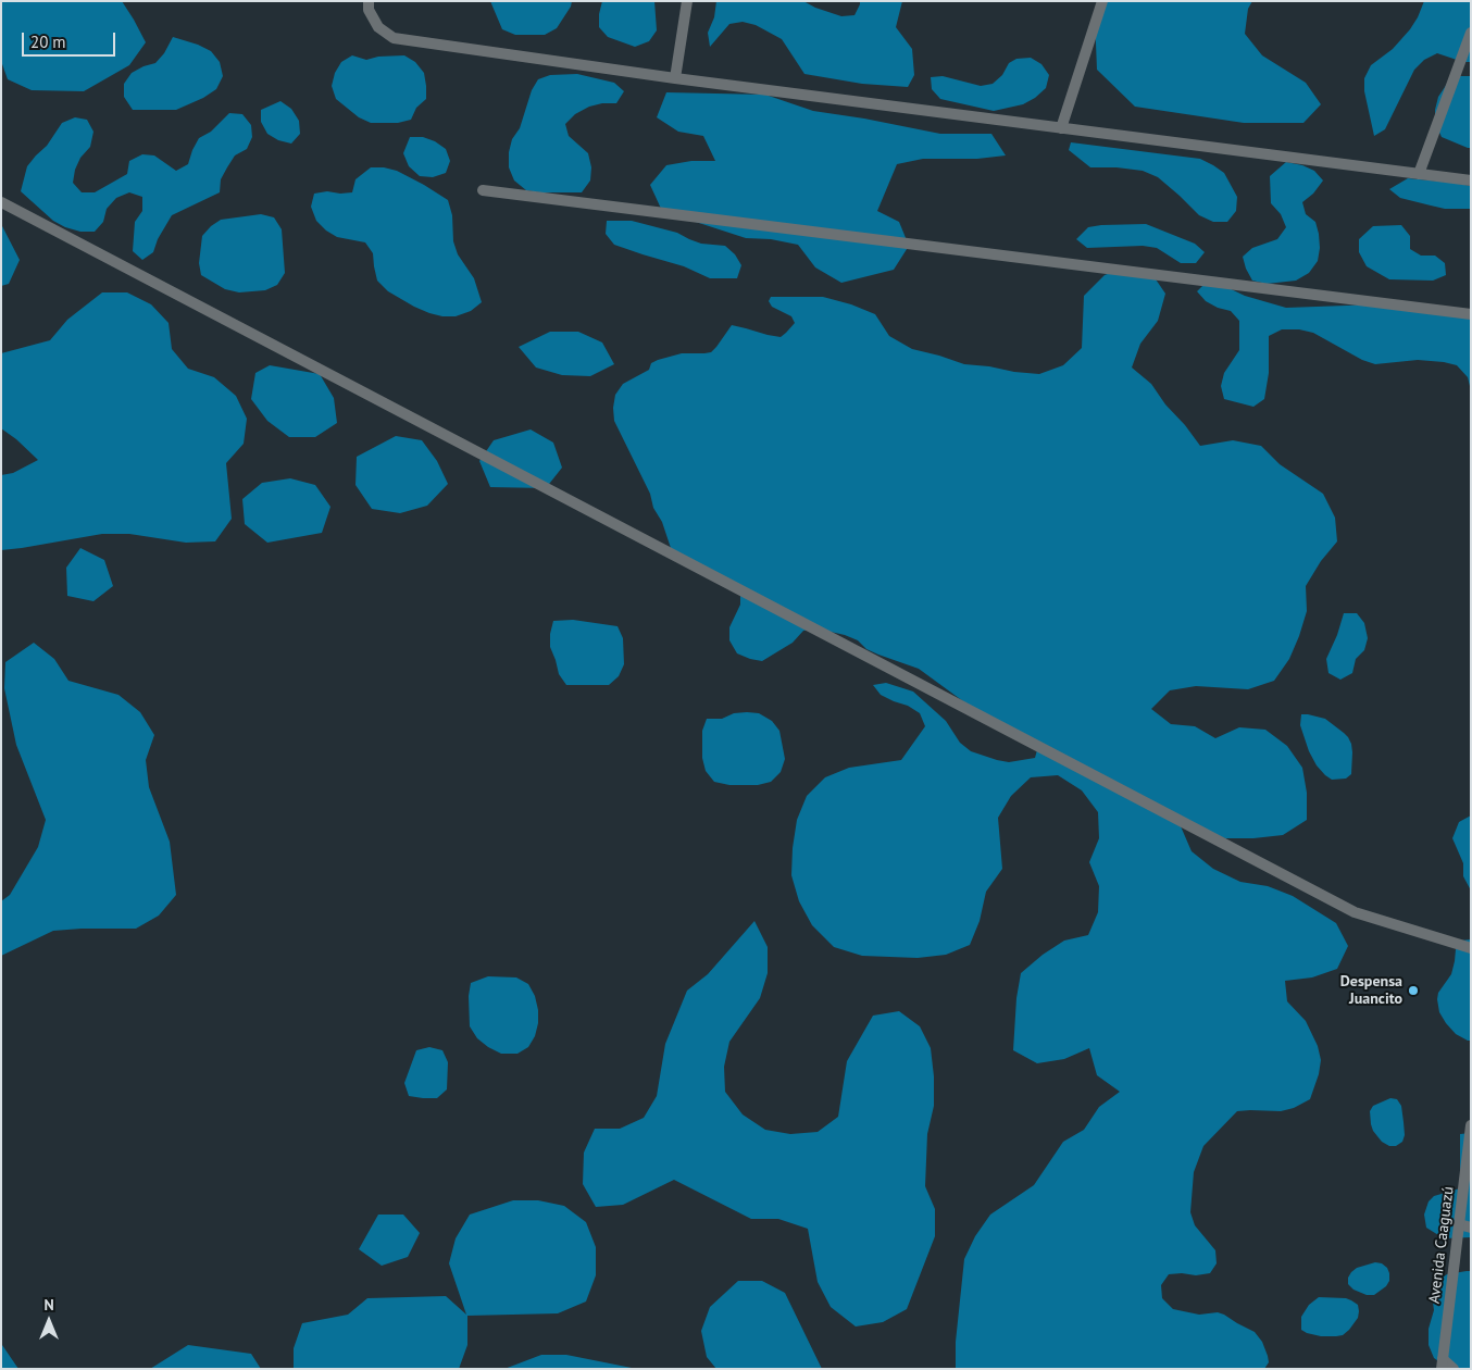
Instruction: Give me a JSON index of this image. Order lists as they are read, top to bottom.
{
  "streets": {
    "street": ["Avenida Caaguazú"]
  },
  "places": ["Despensa Juancito"],
  "scale_bar": "20 m",
  "north": "top"
}
